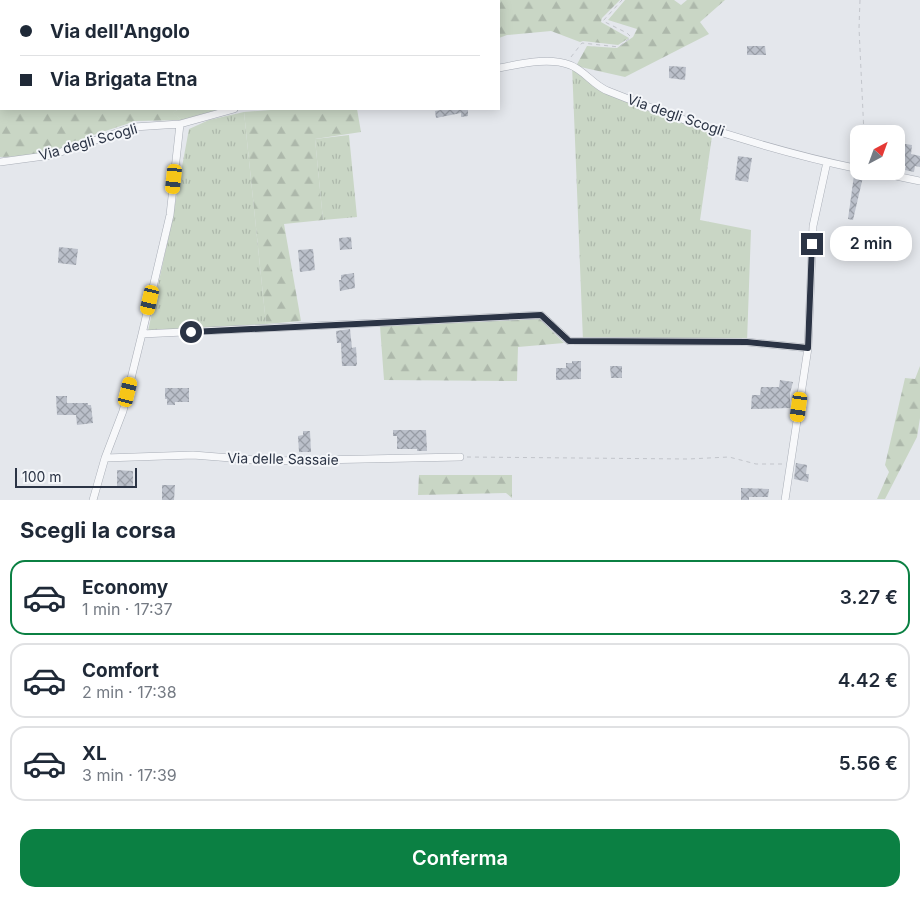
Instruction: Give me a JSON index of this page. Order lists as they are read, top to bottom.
{
  "streets": {
    "street": ["Via degli Scogli", "Via delle Sassaie"]
  },
  "scale_bar": "100 m",
  "north": "top right",
  "page": {
    "banner": ["Via dell'Angolo", "Via Brigata Etna"],
    "bubble": "2 min",
    "scale": "100 m",
    "heading": "Scegli la corsa",
    "list": [
      {
        "name": "Economy",
        "note": "1 min · 17:37",
        "value": "3.27 €"
      },
      {
        "name": "Comfort",
        "note": "2 min · 17:38",
        "value": "4.42 €"
      },
      {
        "name": "XL",
        "note": "3 min · 17:39",
        "value": "5.56 €"
      }
    ],
    "buttons": "Conferma"
  }
}
